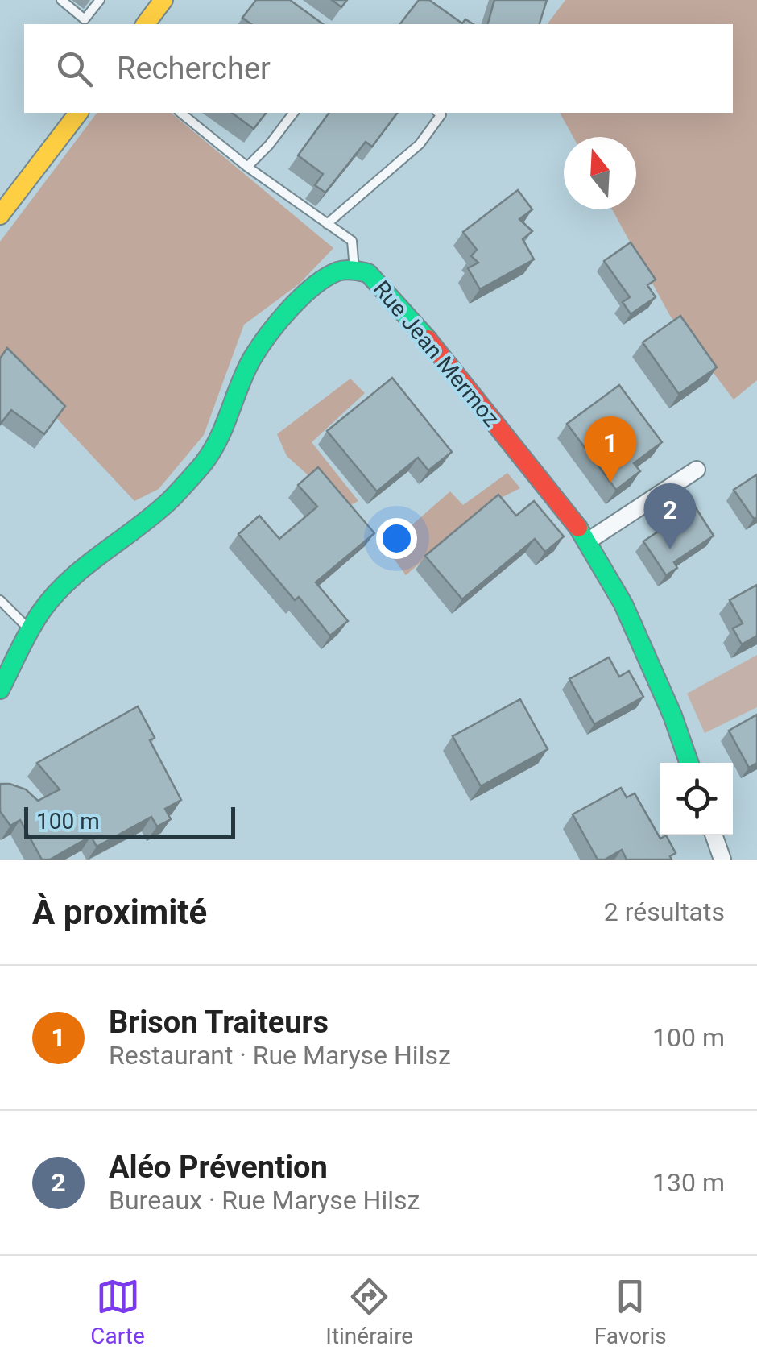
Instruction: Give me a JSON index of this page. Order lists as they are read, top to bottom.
{
  "streets": {
    "street": ["Rue Jean Mermoz"]
  },
  "scale_bar": "100 m",
  "north": "top",
  "page": {
    "search": "Rechercher",
    "pins": ["1", "2"],
    "scale": "100 m",
    "heading": ["À proximité", "2 résultats"],
    "list": [
      {
        "mark": "1",
        "name": "Brison Traiteurs",
        "note": "Restaurant · Rue Maryse Hilsz",
        "value": "100 m"
      },
      {
        "mark": "2",
        "name": "Aléo Prévention",
        "note": "Bureaux · Rue Maryse Hilsz",
        "value": "130 m"
      }
    ],
    "nav": ["Carte", "Itinéraire", "Favoris"]
  }
}
